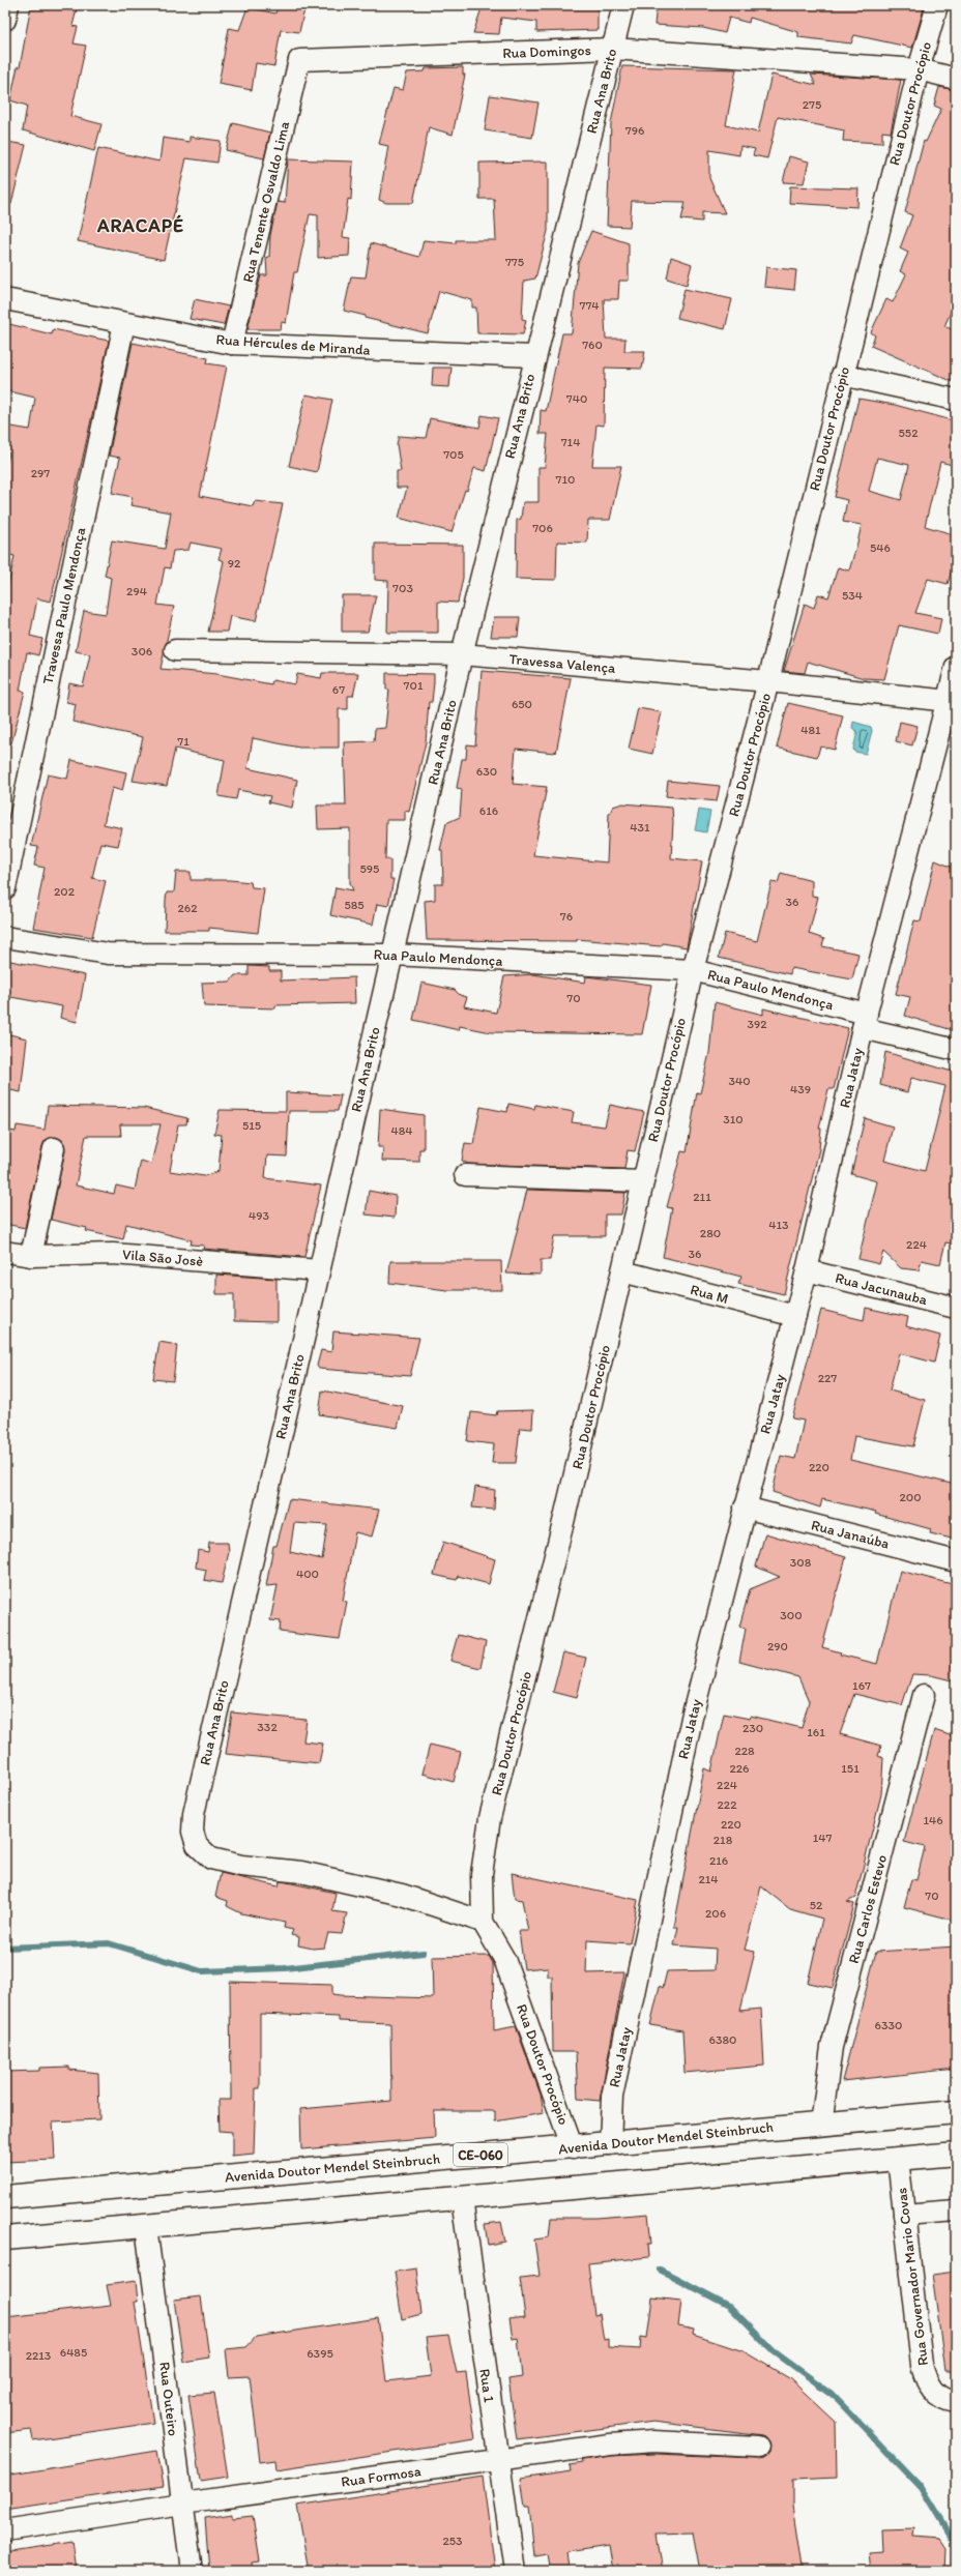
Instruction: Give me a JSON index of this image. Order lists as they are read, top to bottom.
{
  "streets": {
    "highway": ["Avenida Doutor Mendel Steinbruch", "CE-060"],
    "street": [
      "Rua Domingos",
      "Rua Ana Brito",
      "Rua Doutor Procópio",
      "Rua Tenente Osvaldo Lima",
      "Rua Hércules de Miranda",
      "Travessa Paulo Mendonça",
      "Travessa Valença",
      "Rua Paulo Mendonça",
      "Rua Jatay",
      "Vila São Josè",
      "Rua Jacunauba",
      "Rua M",
      "Rua Janaúba",
      "Rua Carlos Estevo",
      "Rua Governador Mario Covas",
      "Rua 1",
      "Rua Outeiro",
      "Rua Formosa"
    ]
  },
  "crossings": [
    ["Rua Domingos", "Rua Ana Brito"],
    ["Rua Domingos", "Rua Doutor Procópio"],
    ["Rua Domingos", "Rua Tenente Osvaldo Lima"],
    ["Rua Ana Brito", "Rua Doutor Procópio"],
    ["Rua Ana Brito", "Rua Hércules de Miranda"],
    ["Rua Ana Brito", "Travessa Valença"],
    ["Rua Ana Brito", "Rua Paulo Mendonça"],
    ["Rua Ana Brito", "Vila São Josè"],
    ["Rua Doutor Procópio", "Travessa Valença"],
    ["Rua Doutor Procópio", "Rua Paulo Mendonça"],
    ["Rua Doutor Procópio", "Rua M"],
    ["Rua Doutor Procópio", "Avenida Doutor Mendel Steinbruch"],
    ["Rua Tenente Osvaldo Lima", "Rua Hércules de Miranda"],
    ["Rua Hércules de Miranda", "Travessa Paulo Mendonça"],
    ["Travessa Valença", "Rua Jatay"],
    ["Rua Paulo Mendonça", "Rua Jatay"],
    ["Rua Jatay", "Rua Jacunauba"],
    ["Rua Jatay", "Rua M"],
    ["Rua Jatay", "Rua Janaúba"],
    ["Rua Jatay", "Avenida Doutor Mendel Steinbruch"],
    ["Rua Carlos Estevo", "Avenida Doutor Mendel Steinbruch"],
    ["Rua 1", "Rua Formosa"],
    ["Rua Outeiro", "Rua Formosa"]
  ],
  "districts": ["ARACAPÉ"],
  "house_numbers": [
    "275",
    "796",
    "775",
    "774",
    "760",
    "740",
    "552",
    "714",
    "705",
    "297",
    "710",
    "706",
    "546",
    "92",
    "703",
    "294",
    "534",
    "306",
    "701",
    "67",
    "650",
    "481",
    "71",
    "630",
    "616",
    "431",
    "595",
    "202",
    "36",
    "585",
    "262",
    "76",
    "70",
    "392",
    "340",
    "439",
    "310",
    "515",
    "484",
    "211",
    "493",
    "413",
    "280",
    "224",
    "36",
    "227",
    "220",
    "200",
    "308",
    "400",
    "300",
    "290",
    "167",
    "332",
    "230",
    "161",
    "228",
    "226",
    "151",
    "224",
    "222",
    "146",
    "220",
    "147",
    "218",
    "216",
    "214",
    "70",
    "52",
    "206",
    "6330",
    "6380",
    "6485",
    "6395",
    "2213",
    "253"
  ]
}
